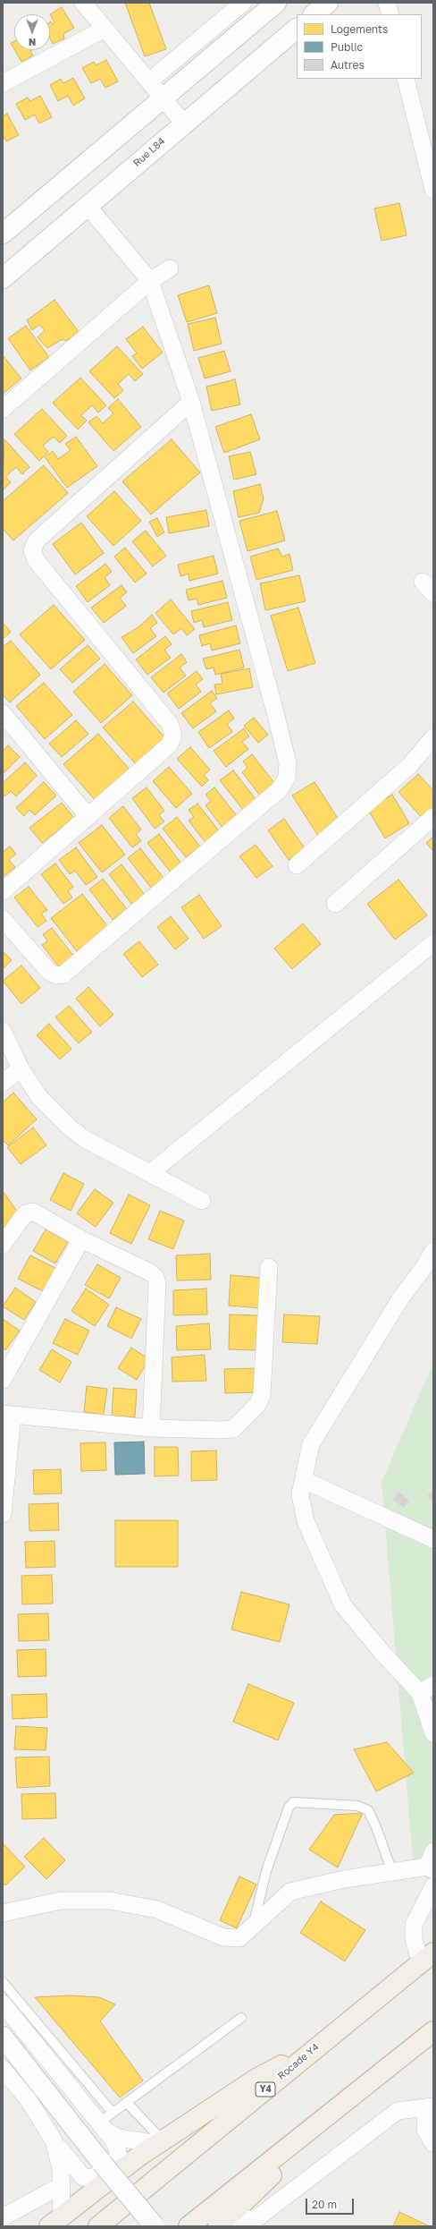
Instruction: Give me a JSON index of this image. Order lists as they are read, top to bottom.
{
  "streets": {
    "highway": ["Rocade Y4", "Y4"],
    "main road": ["Rue L84"]
  },
  "legend": ["Logements", "Public", "Autres"],
  "scale_bar": "20 m",
  "north": "bottom"
}
